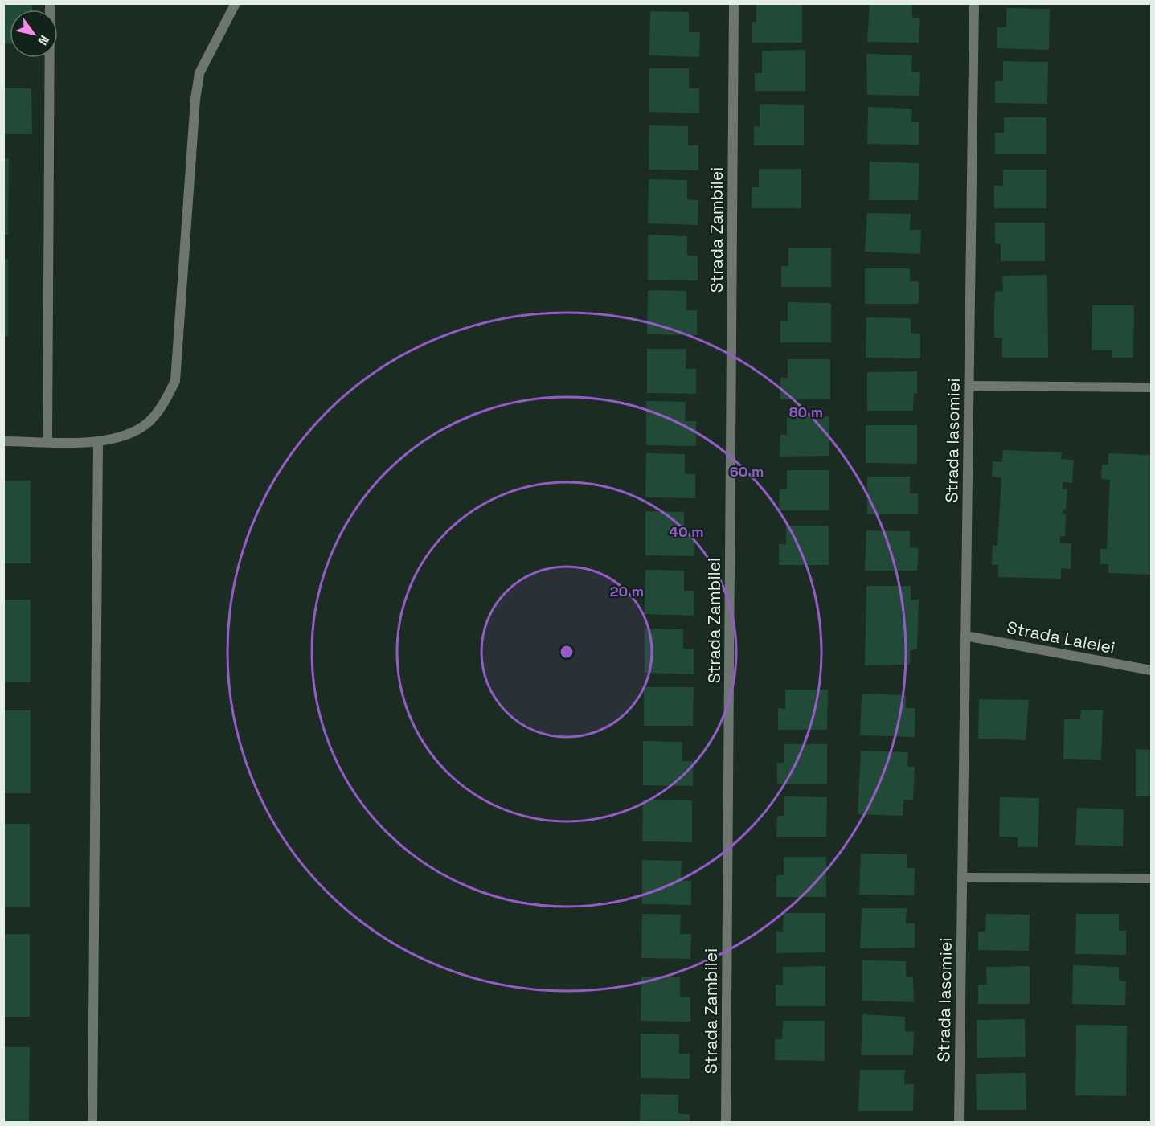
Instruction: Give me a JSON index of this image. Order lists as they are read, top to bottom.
{
  "streets": {
    "street": ["Strada Zambilei", "Strada Iasomiei", "Strada Lalelei"]
  },
  "crossings": [
    ["Strada Iasomiei", "Strada Lalelei"]
  ],
  "north": "bottom right",
  "rings": [
    "80 m",
    "60 m",
    "40 m",
    "20 m"
  ]
}
